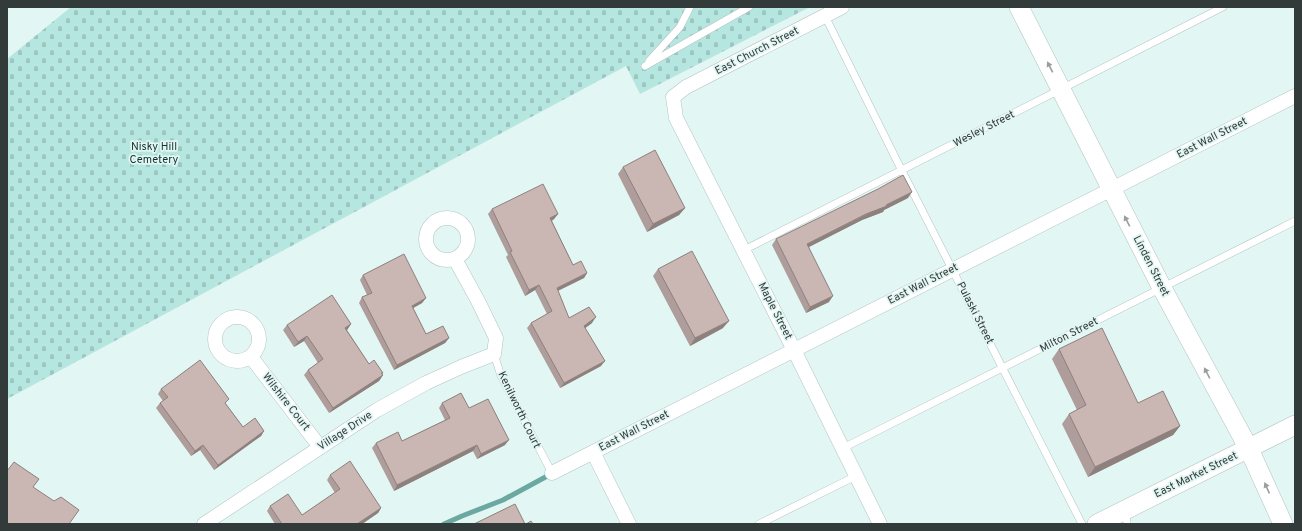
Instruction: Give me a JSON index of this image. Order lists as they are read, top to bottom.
{
  "streets": {
    "street": [
      "East Church Street",
      "East Wall Street",
      "Linden Street",
      "Maple Street",
      "Wilshire Court",
      "Kenilworth Court",
      "Village Drive",
      "East Market Street"
    ],
    "lane": ["Wesley Street", "Pulaski Street", "Milton Street"]
  },
  "crossings": [
    ["East Church Street", "Maple Street"],
    ["East Church Street", "Pulaski Street"],
    ["Wesley Street", "Linden Street"],
    ["Wesley Street", "Maple Street"],
    ["Wesley Street", "Pulaski Street"],
    ["East Wall Street", "Linden Street"],
    ["East Wall Street", "Maple Street"],
    ["East Wall Street", "Pulaski Street"],
    ["East Wall Street", "Kenilworth Court"],
    ["Linden Street", "Milton Street"],
    ["Linden Street", "East Market Street"],
    ["Maple Street", "Milton Street"],
    ["Pulaski Street", "Milton Street"],
    ["Wilshire Court", "Village Drive"],
    ["Kenilworth Court", "Village Drive"]
  ],
  "one_way": ["Linden Street"],
  "parks": ["Nisky Hill Cemetery"]
}
